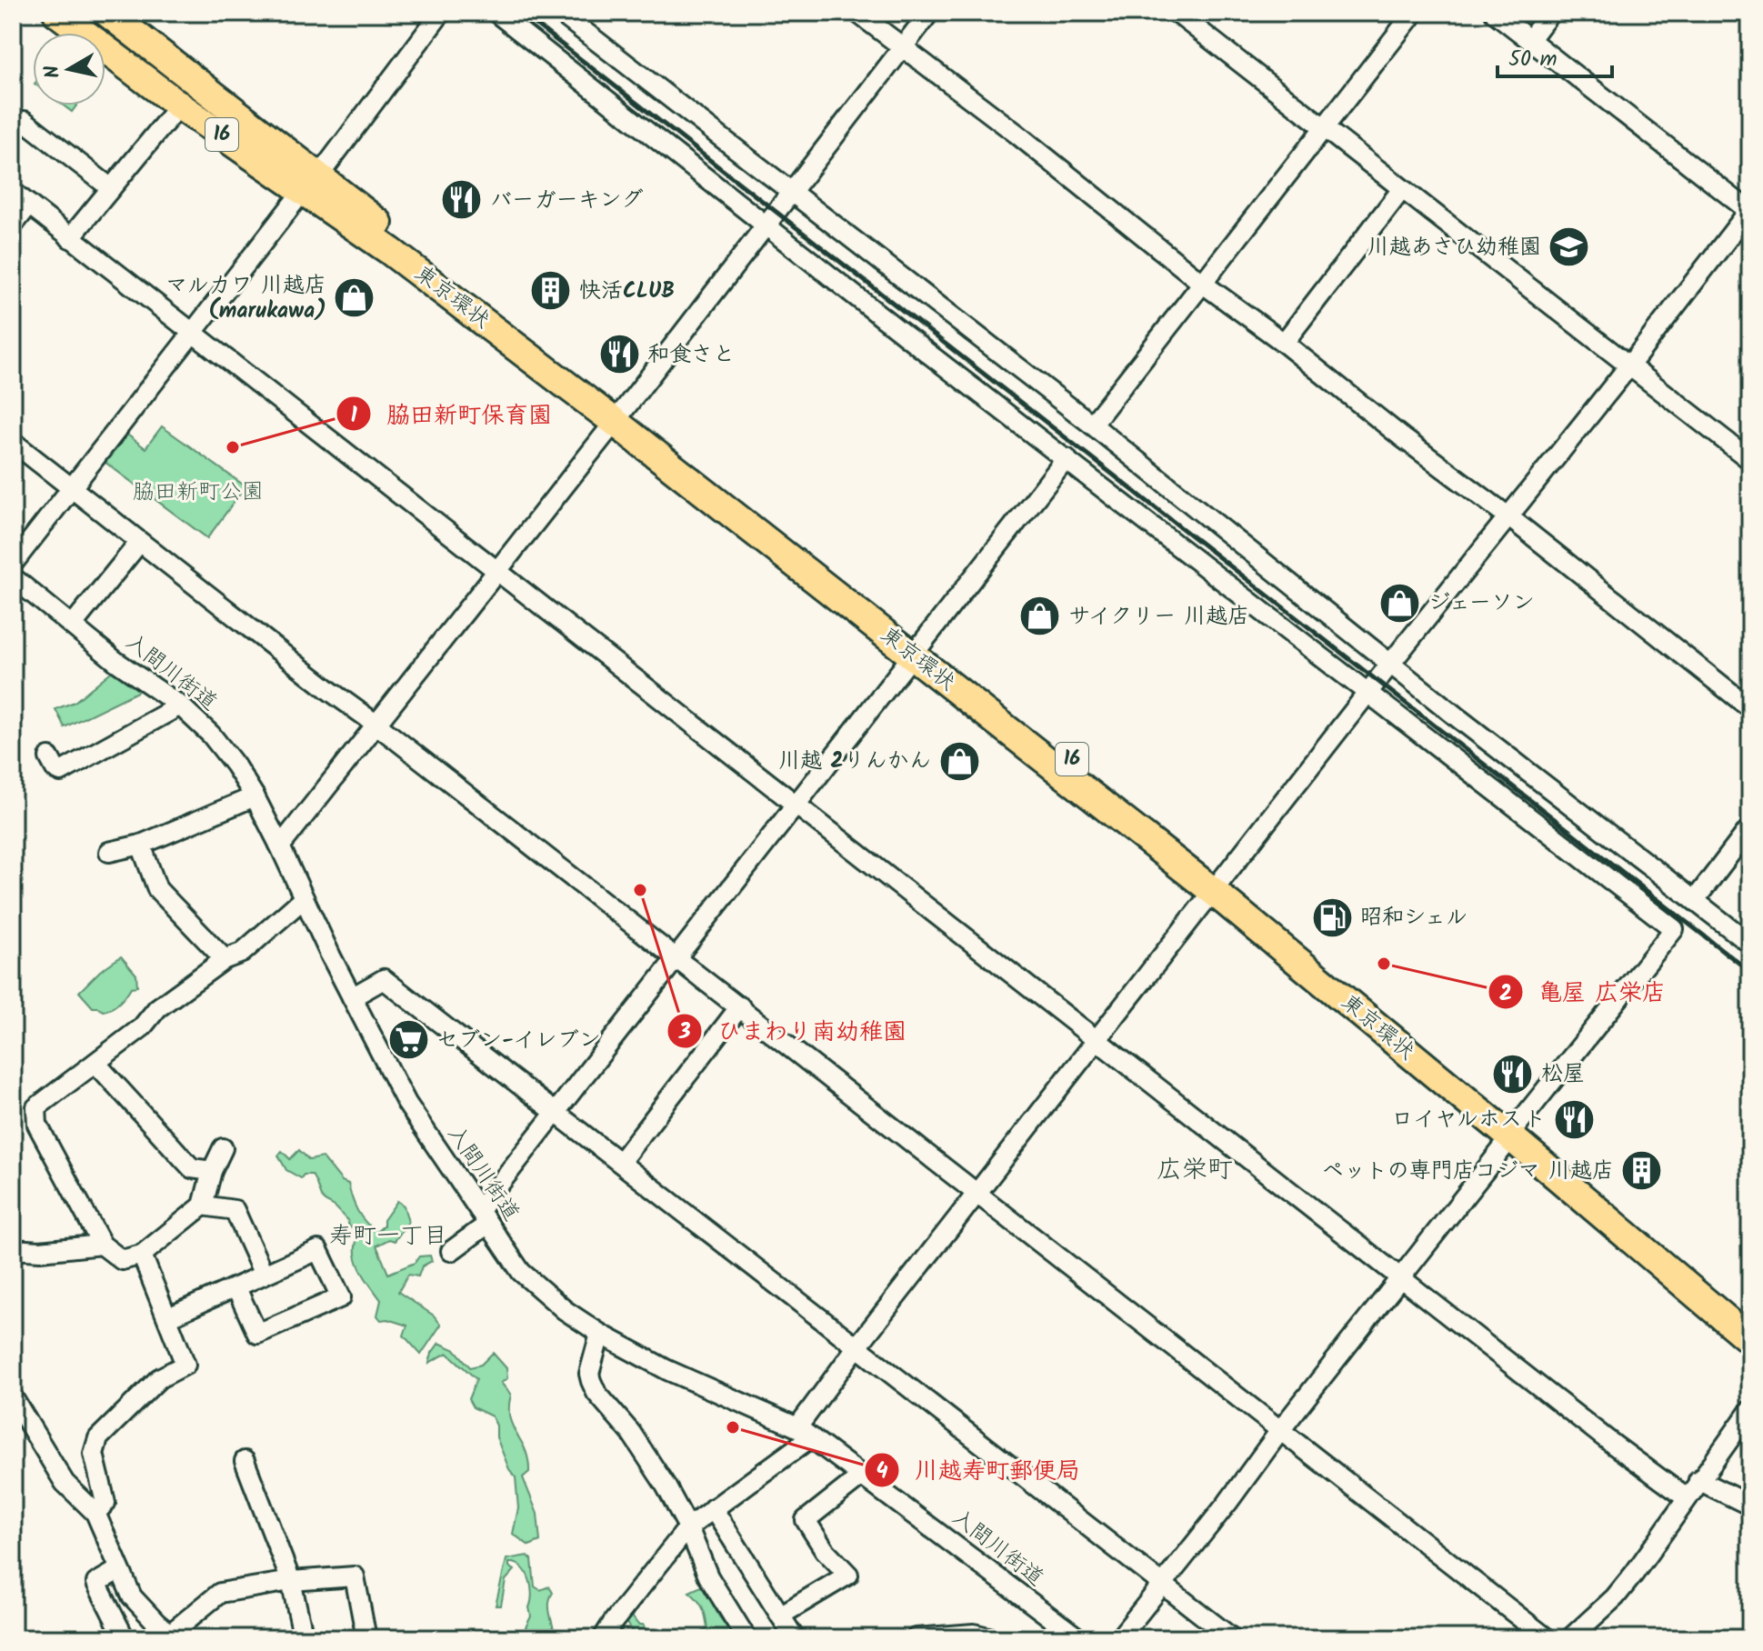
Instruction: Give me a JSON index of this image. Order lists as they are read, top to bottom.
{
  "streets": {
    "highway": ["16", "東京環状"],
    "street": ["入間川街道"]
  },
  "districts": ["広栄町", "寿町一丁目"],
  "parks": ["脇田新町公園"],
  "places": {
    "restaurant": [
      "バーガーキング",
      "和食さと",
      "松屋",
      "ロイヤルホスト"
    ],
    "school or university": ["川越あさひ幼稚園"],
    "building": ["快活CLUB", "ペットの専門店コジマ 川越店"],
    "shop": [
      "マルカワ 川越店 (marukawa)",
      "ジェーソン",
      "サイクリー 川越店",
      "川越 2りんかん"
    ],
    "other": [
      "脇田新町保育園",
      "ひまわり南幼稚園",
      "亀屋 広栄店",
      "川越寿町郵便局"
    ],
    "fuel station": ["昭和シェル"],
    "supermarket": ["セブン-イレブン"]
  },
  "scale_bar": "50 m",
  "north": "left"
}
